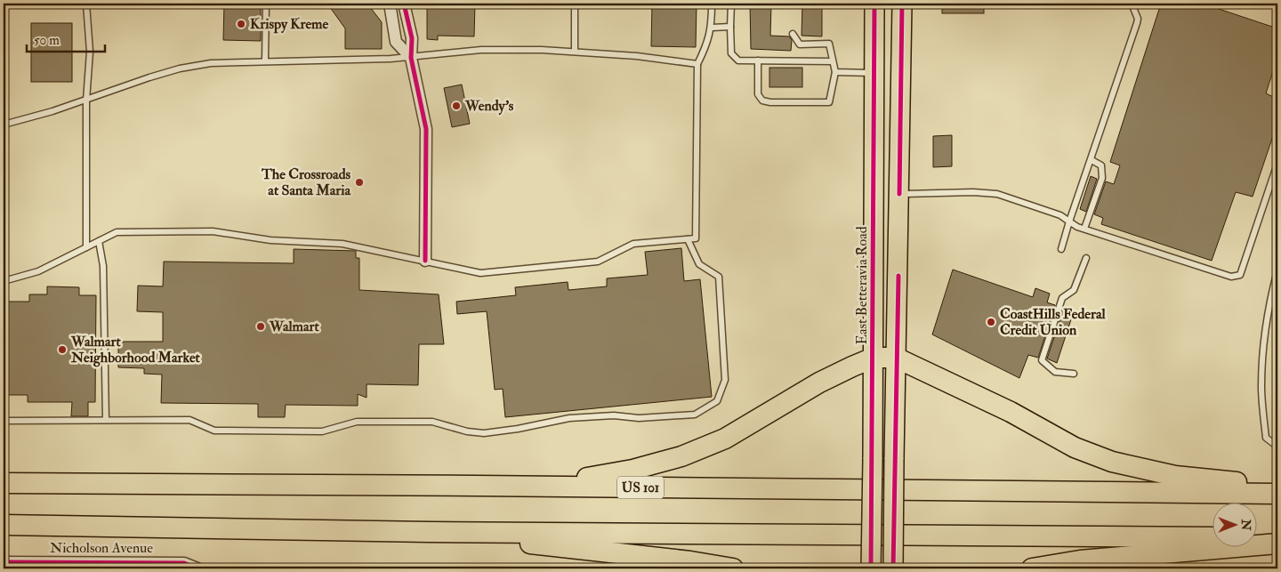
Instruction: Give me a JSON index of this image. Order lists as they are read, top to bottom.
{
  "streets": {
    "highway": ["East Betteravia Road", "US 101"],
    "street": ["Nicholson Avenue"]
  },
  "places": [
    "Krispy Kreme",
    "Wendy's",
    "The Crossroads at Santa Maria",
    "CoastHills Federal Credit Union",
    "Walmart",
    "Walmart Neighborhood Market"
  ],
  "scale_bar": "50 m",
  "north": "right"
}
